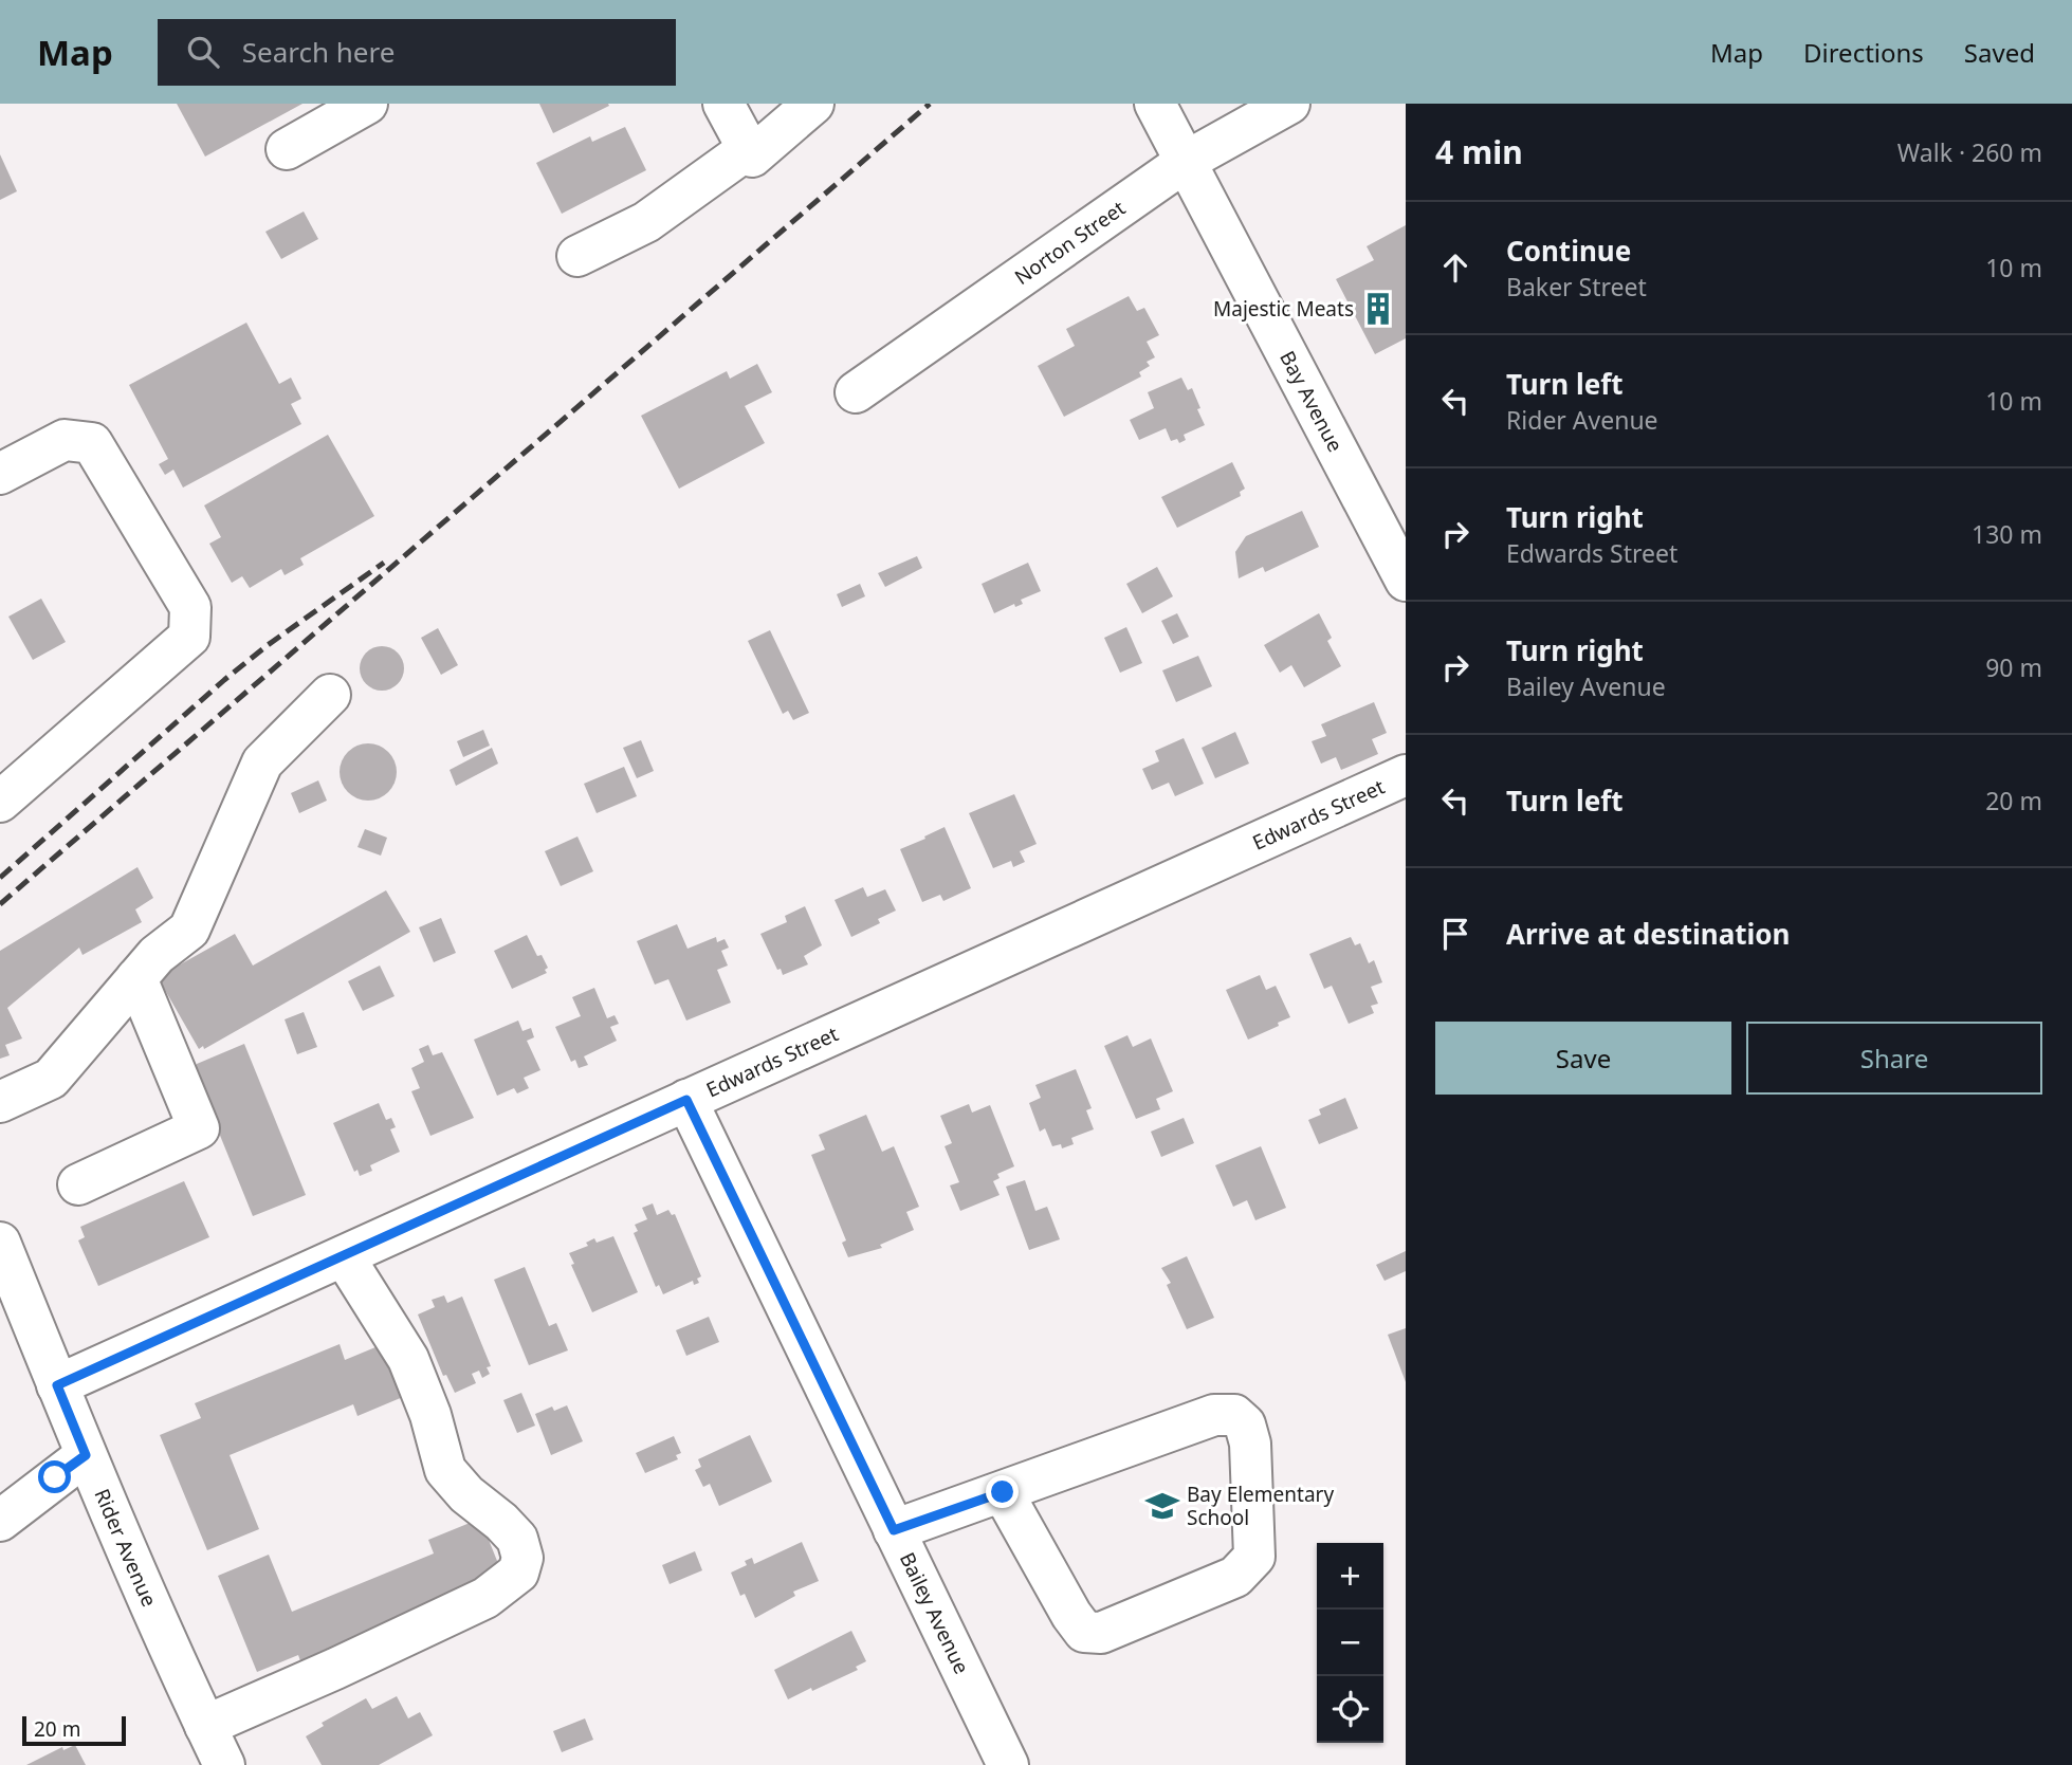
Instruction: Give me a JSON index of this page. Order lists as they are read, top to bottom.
{
  "streets": {
    "street": [
      "Norton Street",
      "Bay Avenue",
      "Edwards Street",
      "Rider Avenue",
      "Bailey Avenue"
    ]
  },
  "crossings": [
    ["Norton Street", "Bay Avenue"],
    ["Edwards Street", "Rider Avenue"],
    ["Edwards Street", "Bailey Avenue"]
  ],
  "places": {
    "building": ["Majestic Meats"],
    "school or university": ["Bay Elementary School"]
  },
  "scale_bar": "20 m",
  "page": {
    "header": "Map",
    "search": "Search here",
    "nav": ["Map", "Directions", "Saved"],
    "heading": ["4 min", "Walk · 260 m"],
    "list": [
      ["Continue", "Baker Street", "10 m"],
      ["Turn left", "Rider Avenue", "10 m"],
      ["Turn right", "Edwards Street", "130 m"],
      ["Turn right", "Bailey Avenue", "90 m"],
      ["Turn left", "20 m"],
      "Arrive at destination"
    ],
    "buttons": ["Save", "Share"],
    "map_buttons": ["+", "−"],
    "scale": "20 m"
  }
}
